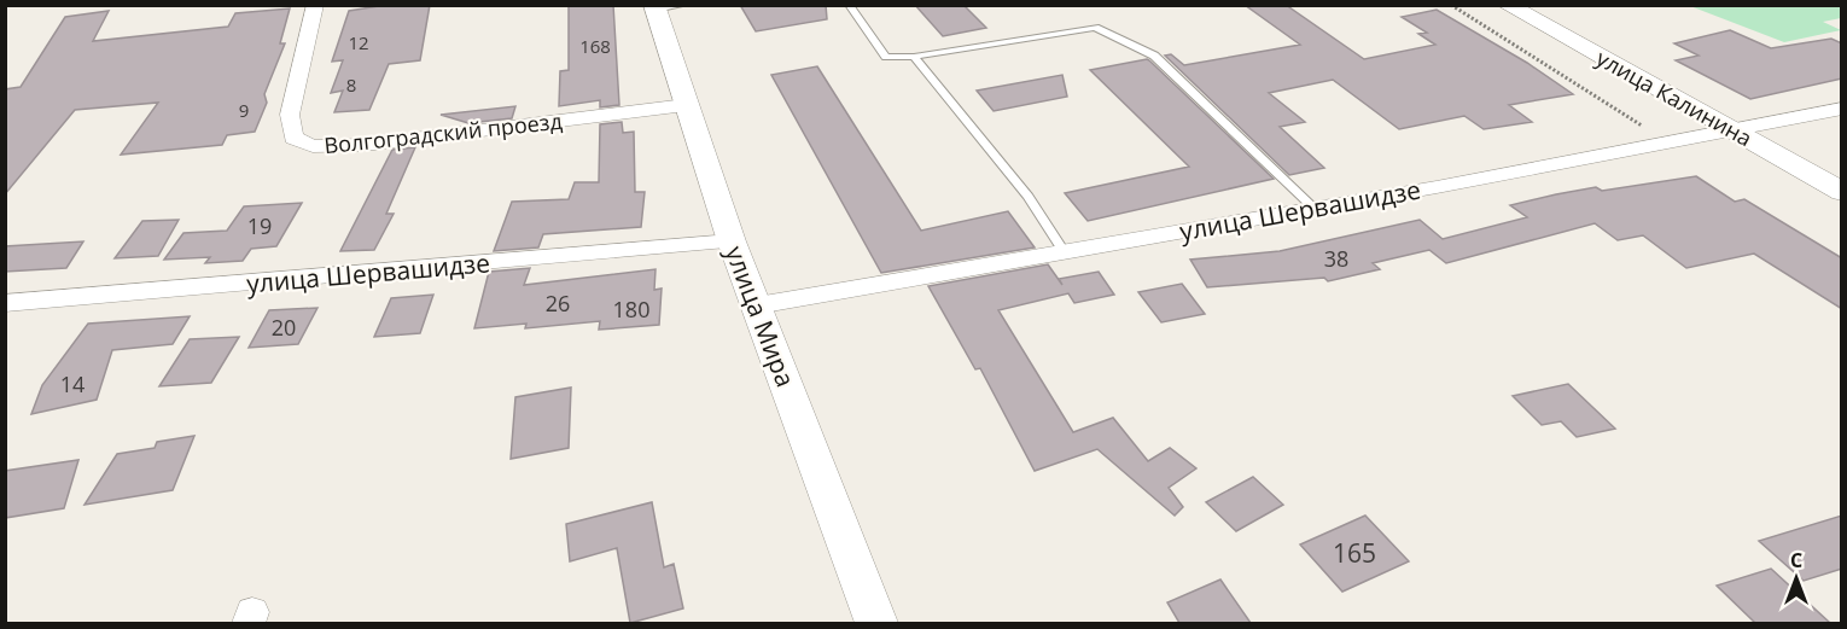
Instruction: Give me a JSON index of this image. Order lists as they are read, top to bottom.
{
  "streets": {
    "street": [
      "улица Калинина",
      "Волгоградский проезд",
      "улица Шервашидзе",
      "улица Мира"
    ]
  },
  "crossings": [
    ["улица Калинина", "улица Шервашидзе"],
    ["Волгоградский проезд", "улица Мира"],
    ["улица Шервашидзе", "улица Мира"]
  ],
  "house_numbers": [
    "12",
    "168",
    "8",
    "9",
    "19",
    "38",
    "26",
    "180",
    "20",
    "14",
    "165"
  ],
  "north": "top"
}
